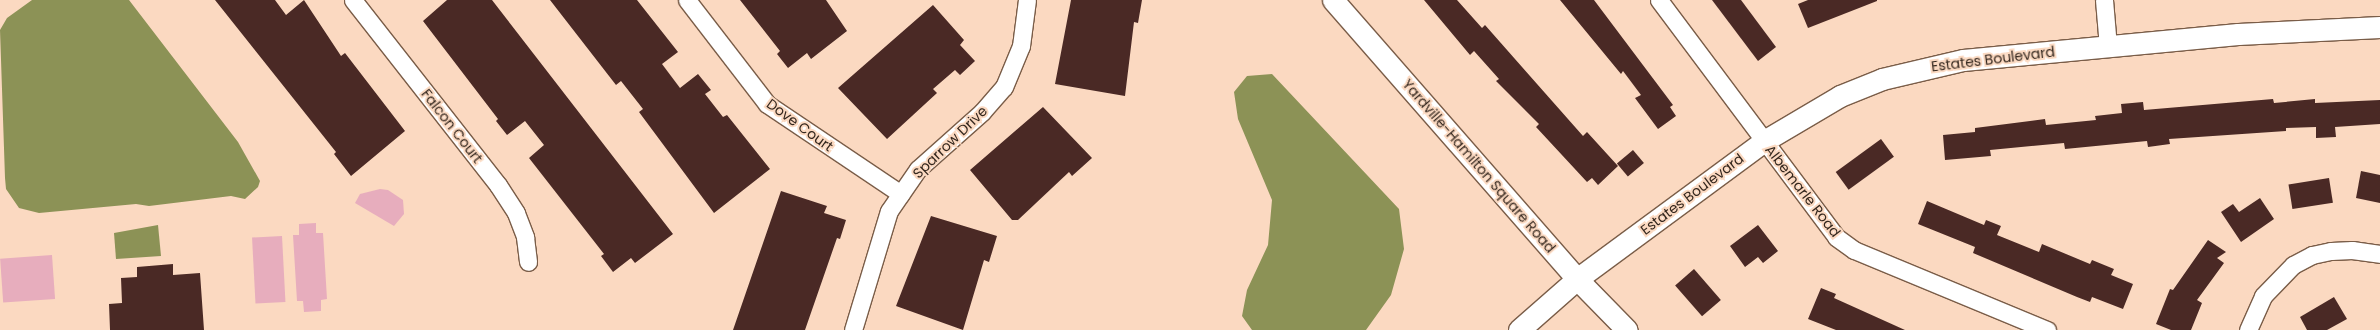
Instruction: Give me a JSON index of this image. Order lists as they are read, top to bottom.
{
  "streets": {
    "street": [
      "Estates Boulevard",
      "Dove Court",
      "Falcon Court",
      "Sparrow Drive",
      "Yardville-Hamilton Square Road",
      "Albemarle Road"
    ]
  },
  "crossings": [
    ["Estates Boulevard", "Yardville-Hamilton Square Road"],
    ["Estates Boulevard", "Albemarle Road"],
    ["Dove Court", "Sparrow Drive"]
  ]
}
